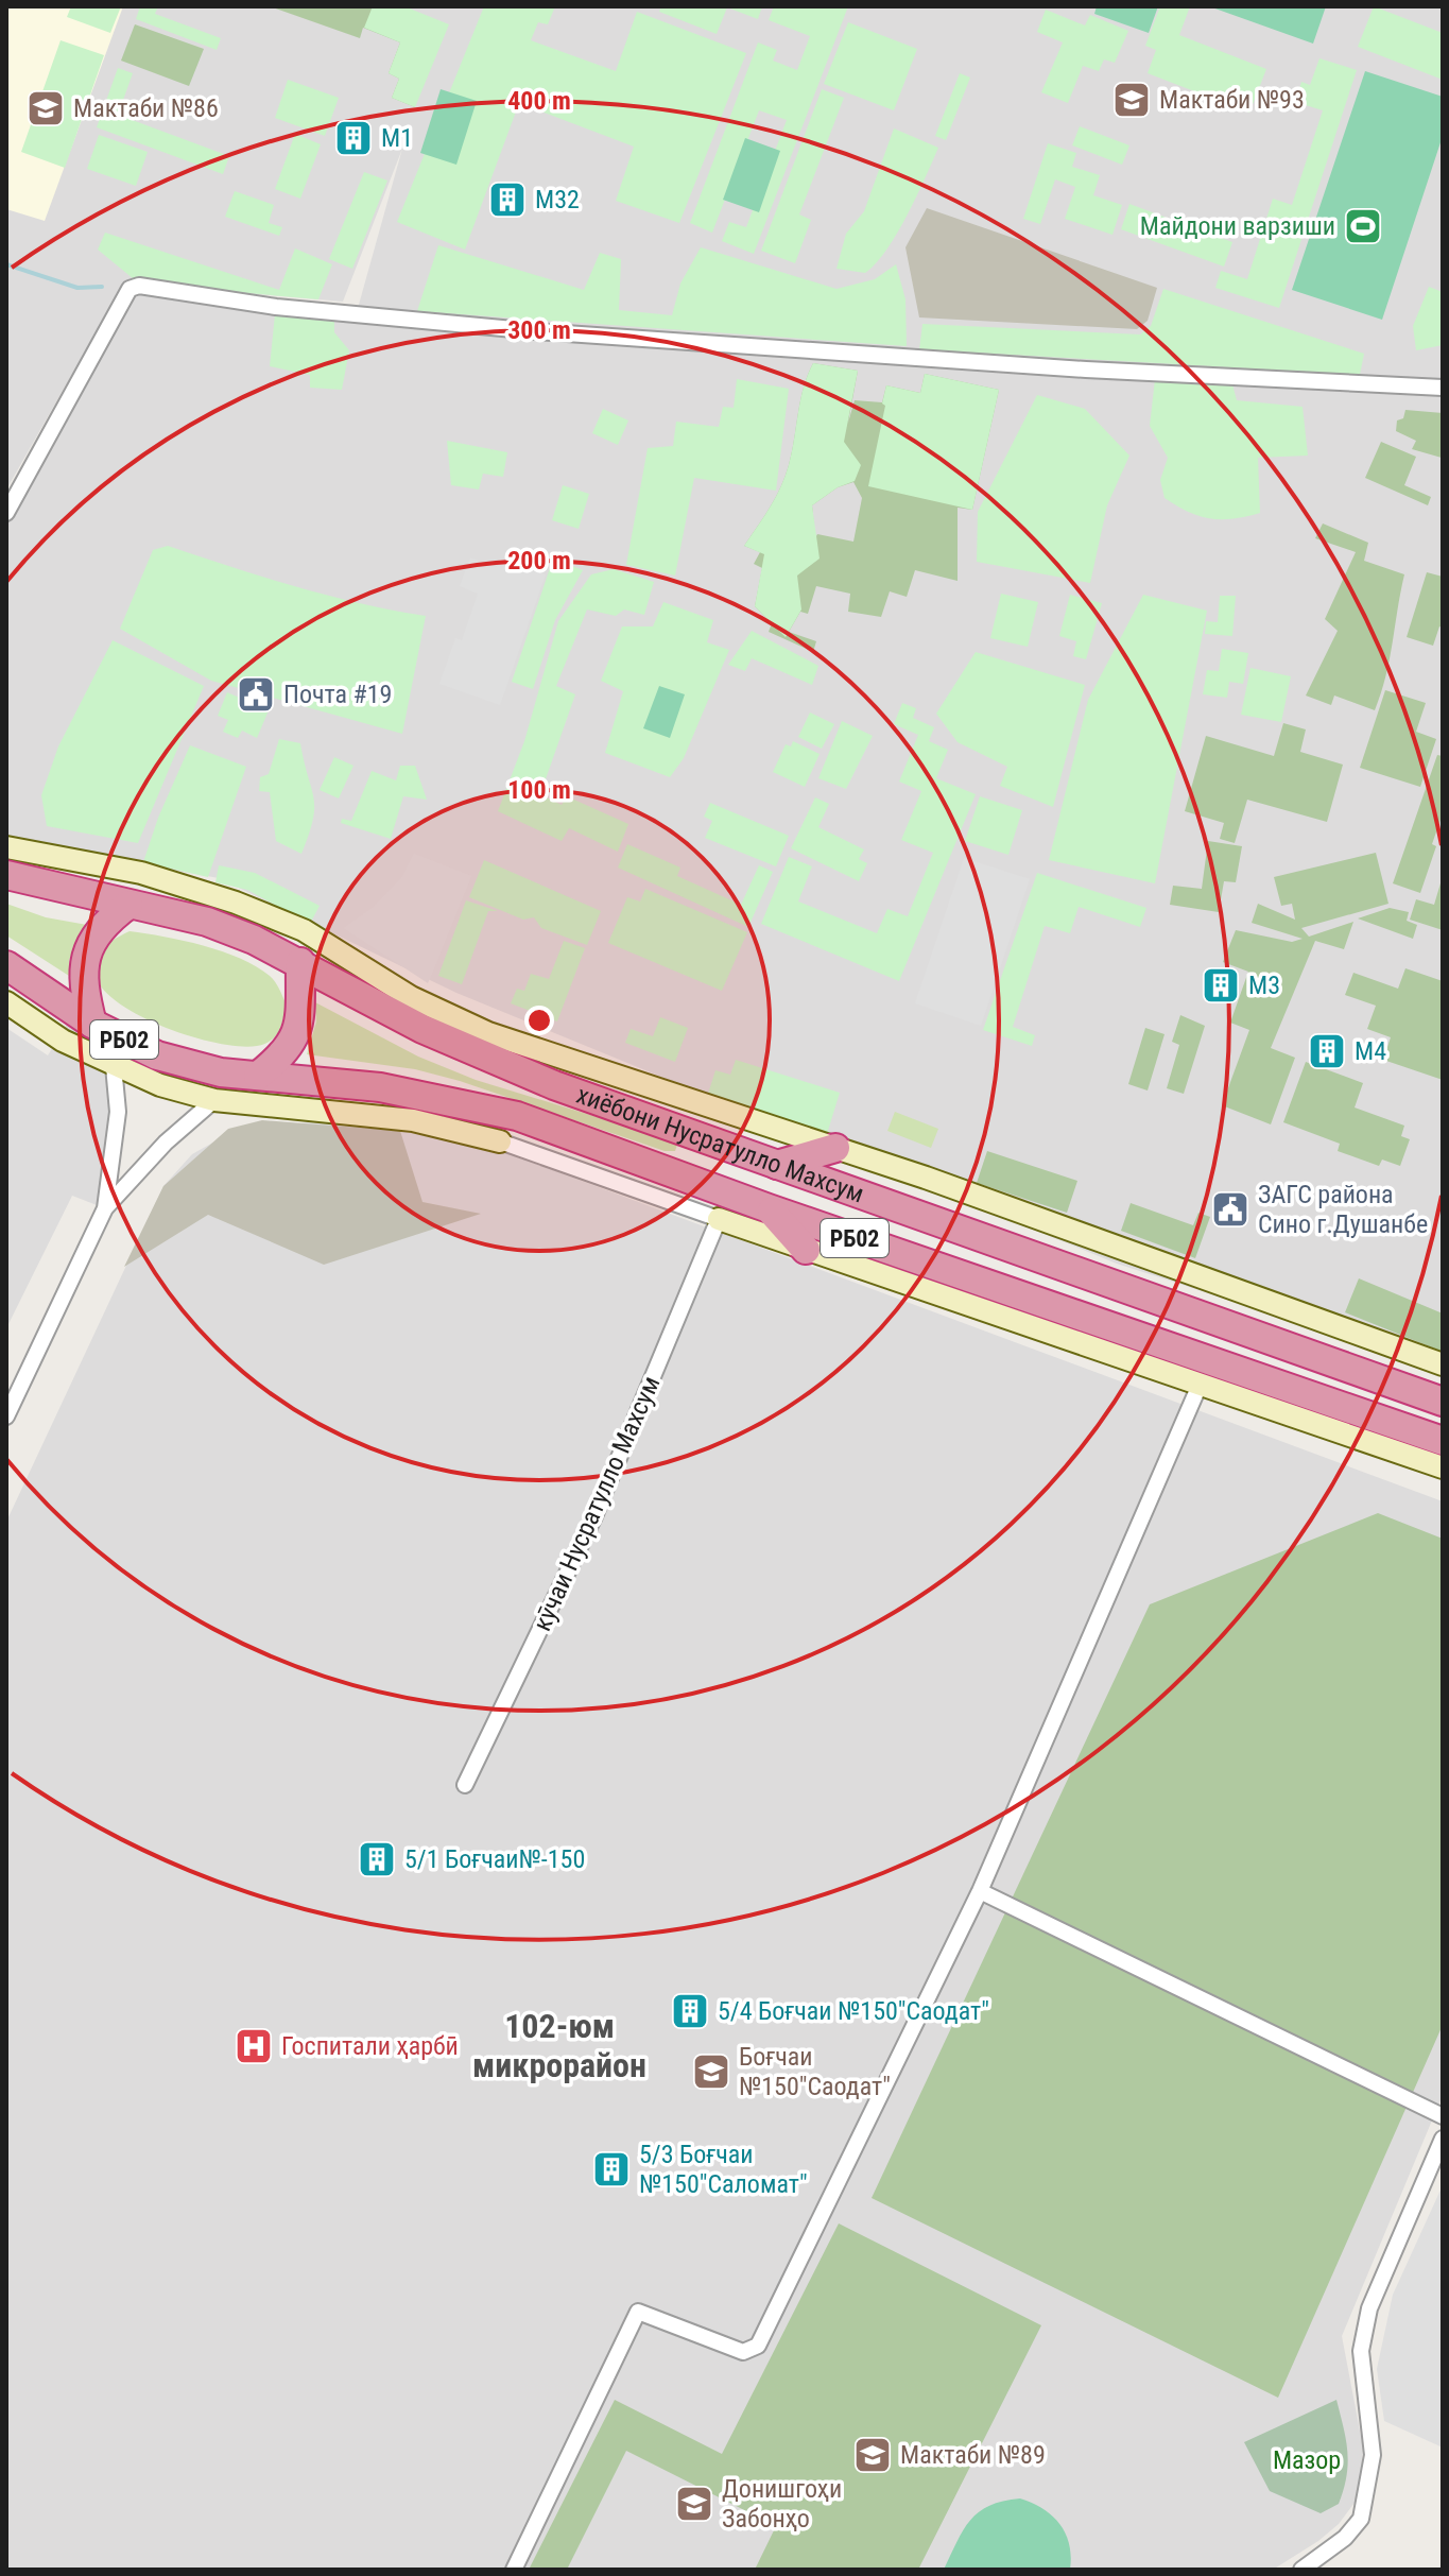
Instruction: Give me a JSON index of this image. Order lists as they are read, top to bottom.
{
  "streets": {
    "highway": ["РБ02", "хиёбони Нусратулло Махсум"],
    "street": ["кӯчаи Нусратулло Махсум"]
  },
  "crossings": [
    ["РБ02", "хиёбони Нусратулло Махсум"]
  ],
  "districts": ["102-юм микрорайон"],
  "parks": ["Мазор"],
  "places": {
    "school or university": [
      "Мактаби №93",
      "Мактаби №86",
      "Боғчаи №150\"Саодат\"",
      "Мактаби №89",
      "Донишгоҳи Забонҳо"
    ],
    "building": [
      "M1",
      "М32",
      "M3",
      "М4",
      "5/1 Боғчаи№-150",
      "5/4 Боғчаи №150\"Саодат\"",
      "5/3 Боғчаи №150\"Саломат\""
    ],
    "sports": ["Майдони варзиши"],
    "public building": ["Почта #19", "ЗАГС района Сино г.Душанбе"],
    "hospital": ["Госпитали ҳарбӣ"]
  },
  "rings": [
    "400 m",
    "300 m",
    "200 m",
    "100 m"
  ]
}
